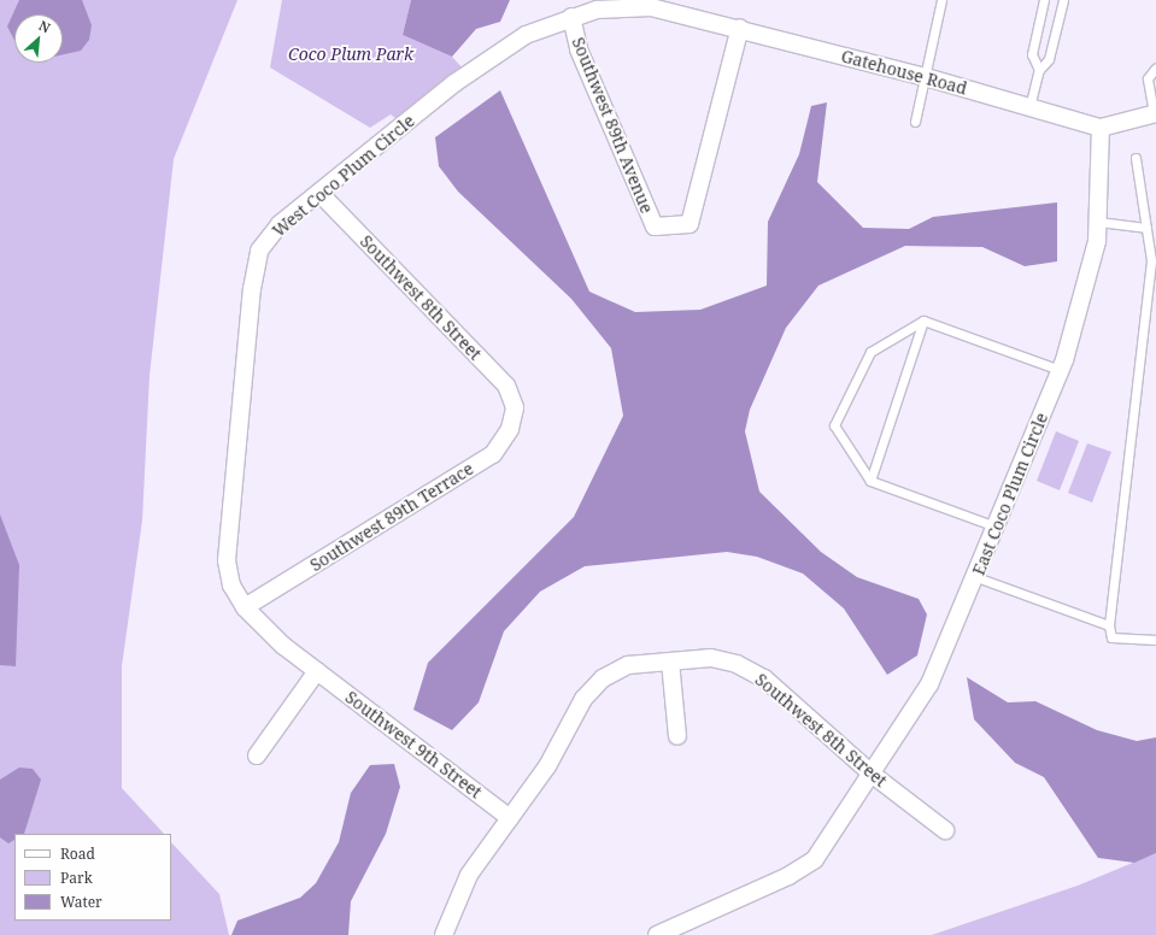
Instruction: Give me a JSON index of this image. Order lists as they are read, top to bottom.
{
  "streets": {
    "street": [
      "Gatehouse Road",
      "Southwest 89th Avenue",
      "West Coco Plum Circle",
      "Southwest 8th Street",
      "East Coco Plum Circle",
      "Southwest 89th Terrace",
      "Southwest 9th Street"
    ]
  },
  "crossings": [
    ["Gatehouse Road", "Southwest 89th Avenue"],
    ["Gatehouse Road", "West Coco Plum Circle"],
    ["Gatehouse Road", "East Coco Plum Circle"],
    ["Southwest 89th Avenue", "West Coco Plum Circle"],
    ["West Coco Plum Circle", "Southwest 8th Street"],
    ["West Coco Plum Circle", "Southwest 89th Terrace"],
    ["West Coco Plum Circle", "Southwest 9th Street"],
    ["Southwest 8th Street", "East Coco Plum Circle"],
    ["Southwest 8th Street", "Southwest 89th Terrace"],
    ["Southwest 8th Street", "Southwest 9th Street"]
  ],
  "parks": ["Coco Plum Park"],
  "legend": ["Road", "Park", "Water"],
  "north": "top right"
}
